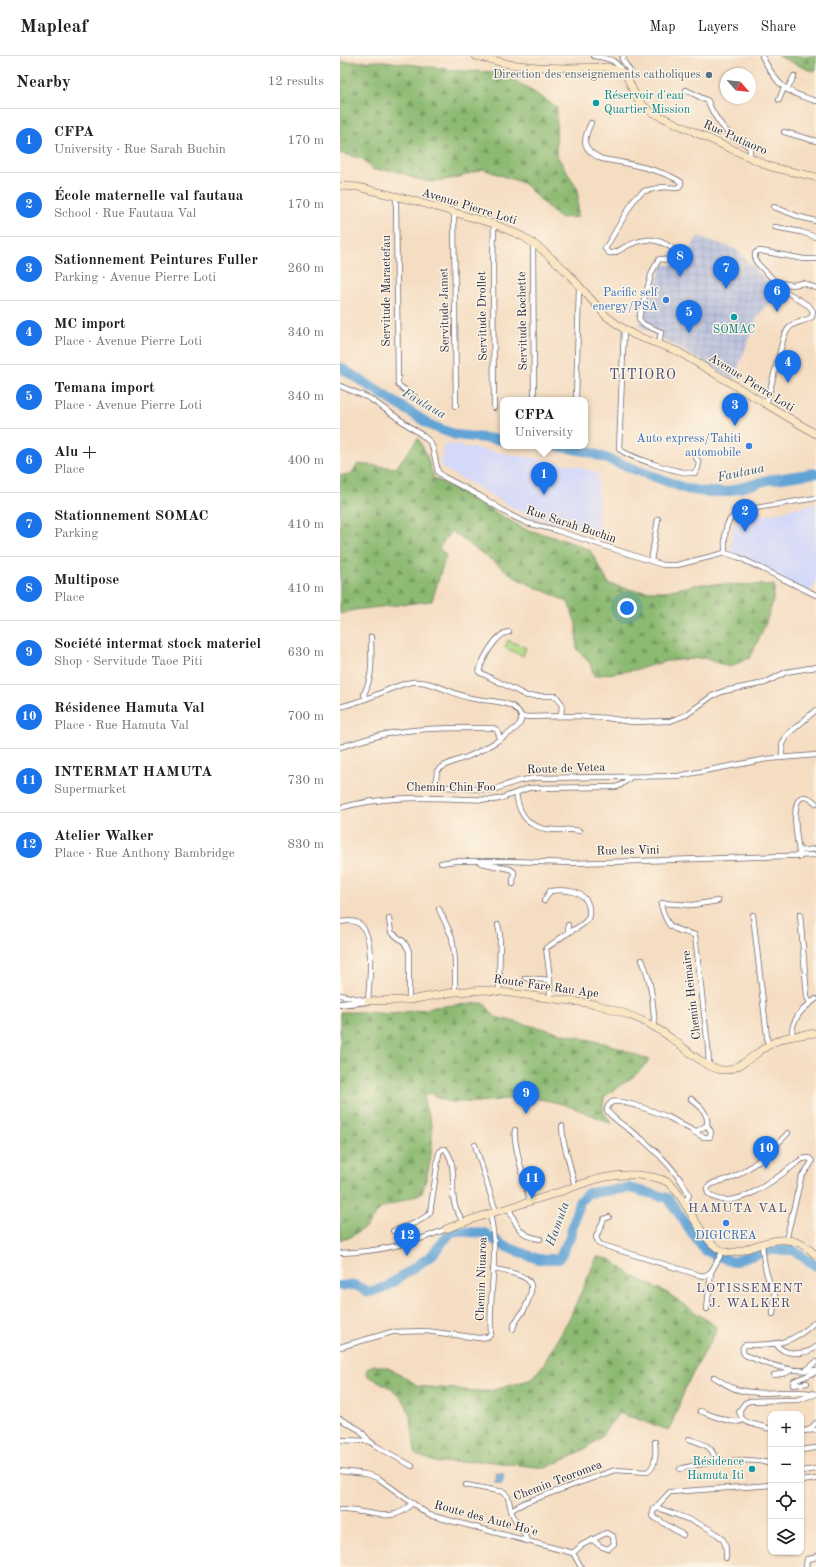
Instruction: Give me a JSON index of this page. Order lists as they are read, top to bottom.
{
  "streets": {
    "main road": ["Rue Putiaoro", "Avenue Pierre Loti", "Route Fare Rau Ape"],
    "street": [
      "Servitude Maraetefau",
      "Servitude Jamet",
      "Servitude Drollet",
      "Servitude Rochette",
      "Rue Sarah Buchin",
      "Route de Vetea",
      "Chemin Chin Foo",
      "Rue les Vini",
      "Chemin Heimaire",
      "Chemin Niuaroa",
      "Chemin Teoromea",
      "Route des Aute Ho'e"
    ]
  },
  "crossings": [
    ["Avenue Pierre Loti", "Servitude Maraetefau"],
    ["Avenue Pierre Loti", "Servitude Jamet"],
    ["Avenue Pierre Loti", "Servitude Drollet"],
    ["Avenue Pierre Loti", "Servitude Rochette"],
    ["Route de Vetea", "Chemin Chin Foo"],
    ["Route Fare Rau Ape", "Chemin Heimaire"],
    ["Chemin Teoromea", "Route des Aute Ho'e"]
  ],
  "districts": ["TITIORO", "HAMUTA VAL", "LOTISSEMENT J. WALKER"],
  "water": ["Fautaua", "Hamuta"],
  "places": [
    "Direction des enseignements catholiques",
    "Réservoir d'eau Quartier Mission",
    "Pacific self energy/PSA",
    "SOMAC",
    "Auto express/Tahiti automobile",
    "DIGICREA",
    "Résidence Hamuta Iti"
  ],
  "north": "bottom right",
  "page": {
    "header": "Mapleaf",
    "nav": ["Map", "Layers", "Share"],
    "heading": ["Nearby", "12 results"],
    "list": [
      {
        "mark": "1",
        "name": "CFPA",
        "note": "University · Rue Sarah Buchin",
        "value": "170 m"
      },
      {
        "mark": "2",
        "name": "École maternelle val fautaua",
        "note": "School · Rue Fautaua Val",
        "value": "170 m"
      },
      {
        "mark": "3",
        "name": "Sationnement Peintures Fuller",
        "note": "Parking · Avenue Pierre Loti",
        "value": "260 m"
      },
      {
        "mark": "4",
        "name": "MC import",
        "note": "Place · Avenue Pierre Loti",
        "value": "340 m"
      },
      {
        "mark": "5",
        "name": "Temana import",
        "note": "Place · Avenue Pierre Loti",
        "value": "340 m"
      },
      {
        "mark": "6",
        "name": "Alu +",
        "note": "Place",
        "value": "400 m"
      },
      {
        "mark": "7",
        "name": "Stationnement SOMAC",
        "note": "Parking",
        "value": "410 m"
      },
      {
        "mark": "8",
        "name": "Multipose",
        "note": "Place",
        "value": "410 m"
      },
      {
        "mark": "9",
        "name": "Société intermat stock materiel",
        "note": "Shop · Servitude Taoe Piti",
        "value": "630 m"
      },
      {
        "mark": "10",
        "name": "Résidence Hamuta Val",
        "note": "Place · Rue Hamuta Val",
        "value": "700 m"
      },
      {
        "mark": "11",
        "name": "INTERMAT HAMUTA",
        "note": "Supermarket",
        "value": "730 m"
      },
      {
        "mark": "12",
        "name": "Atelier Walker",
        "note": "Place · Rue Anthony Bambridge",
        "value": "830 m"
      }
    ],
    "pins": [
      "8",
      "7",
      "6",
      "5",
      "4",
      "3",
      "1",
      "2",
      "9",
      "10",
      "11",
      "12"
    ],
    "popup": ["CFPA", "University"],
    "map_buttons": ["+", "−"]
  }
}
